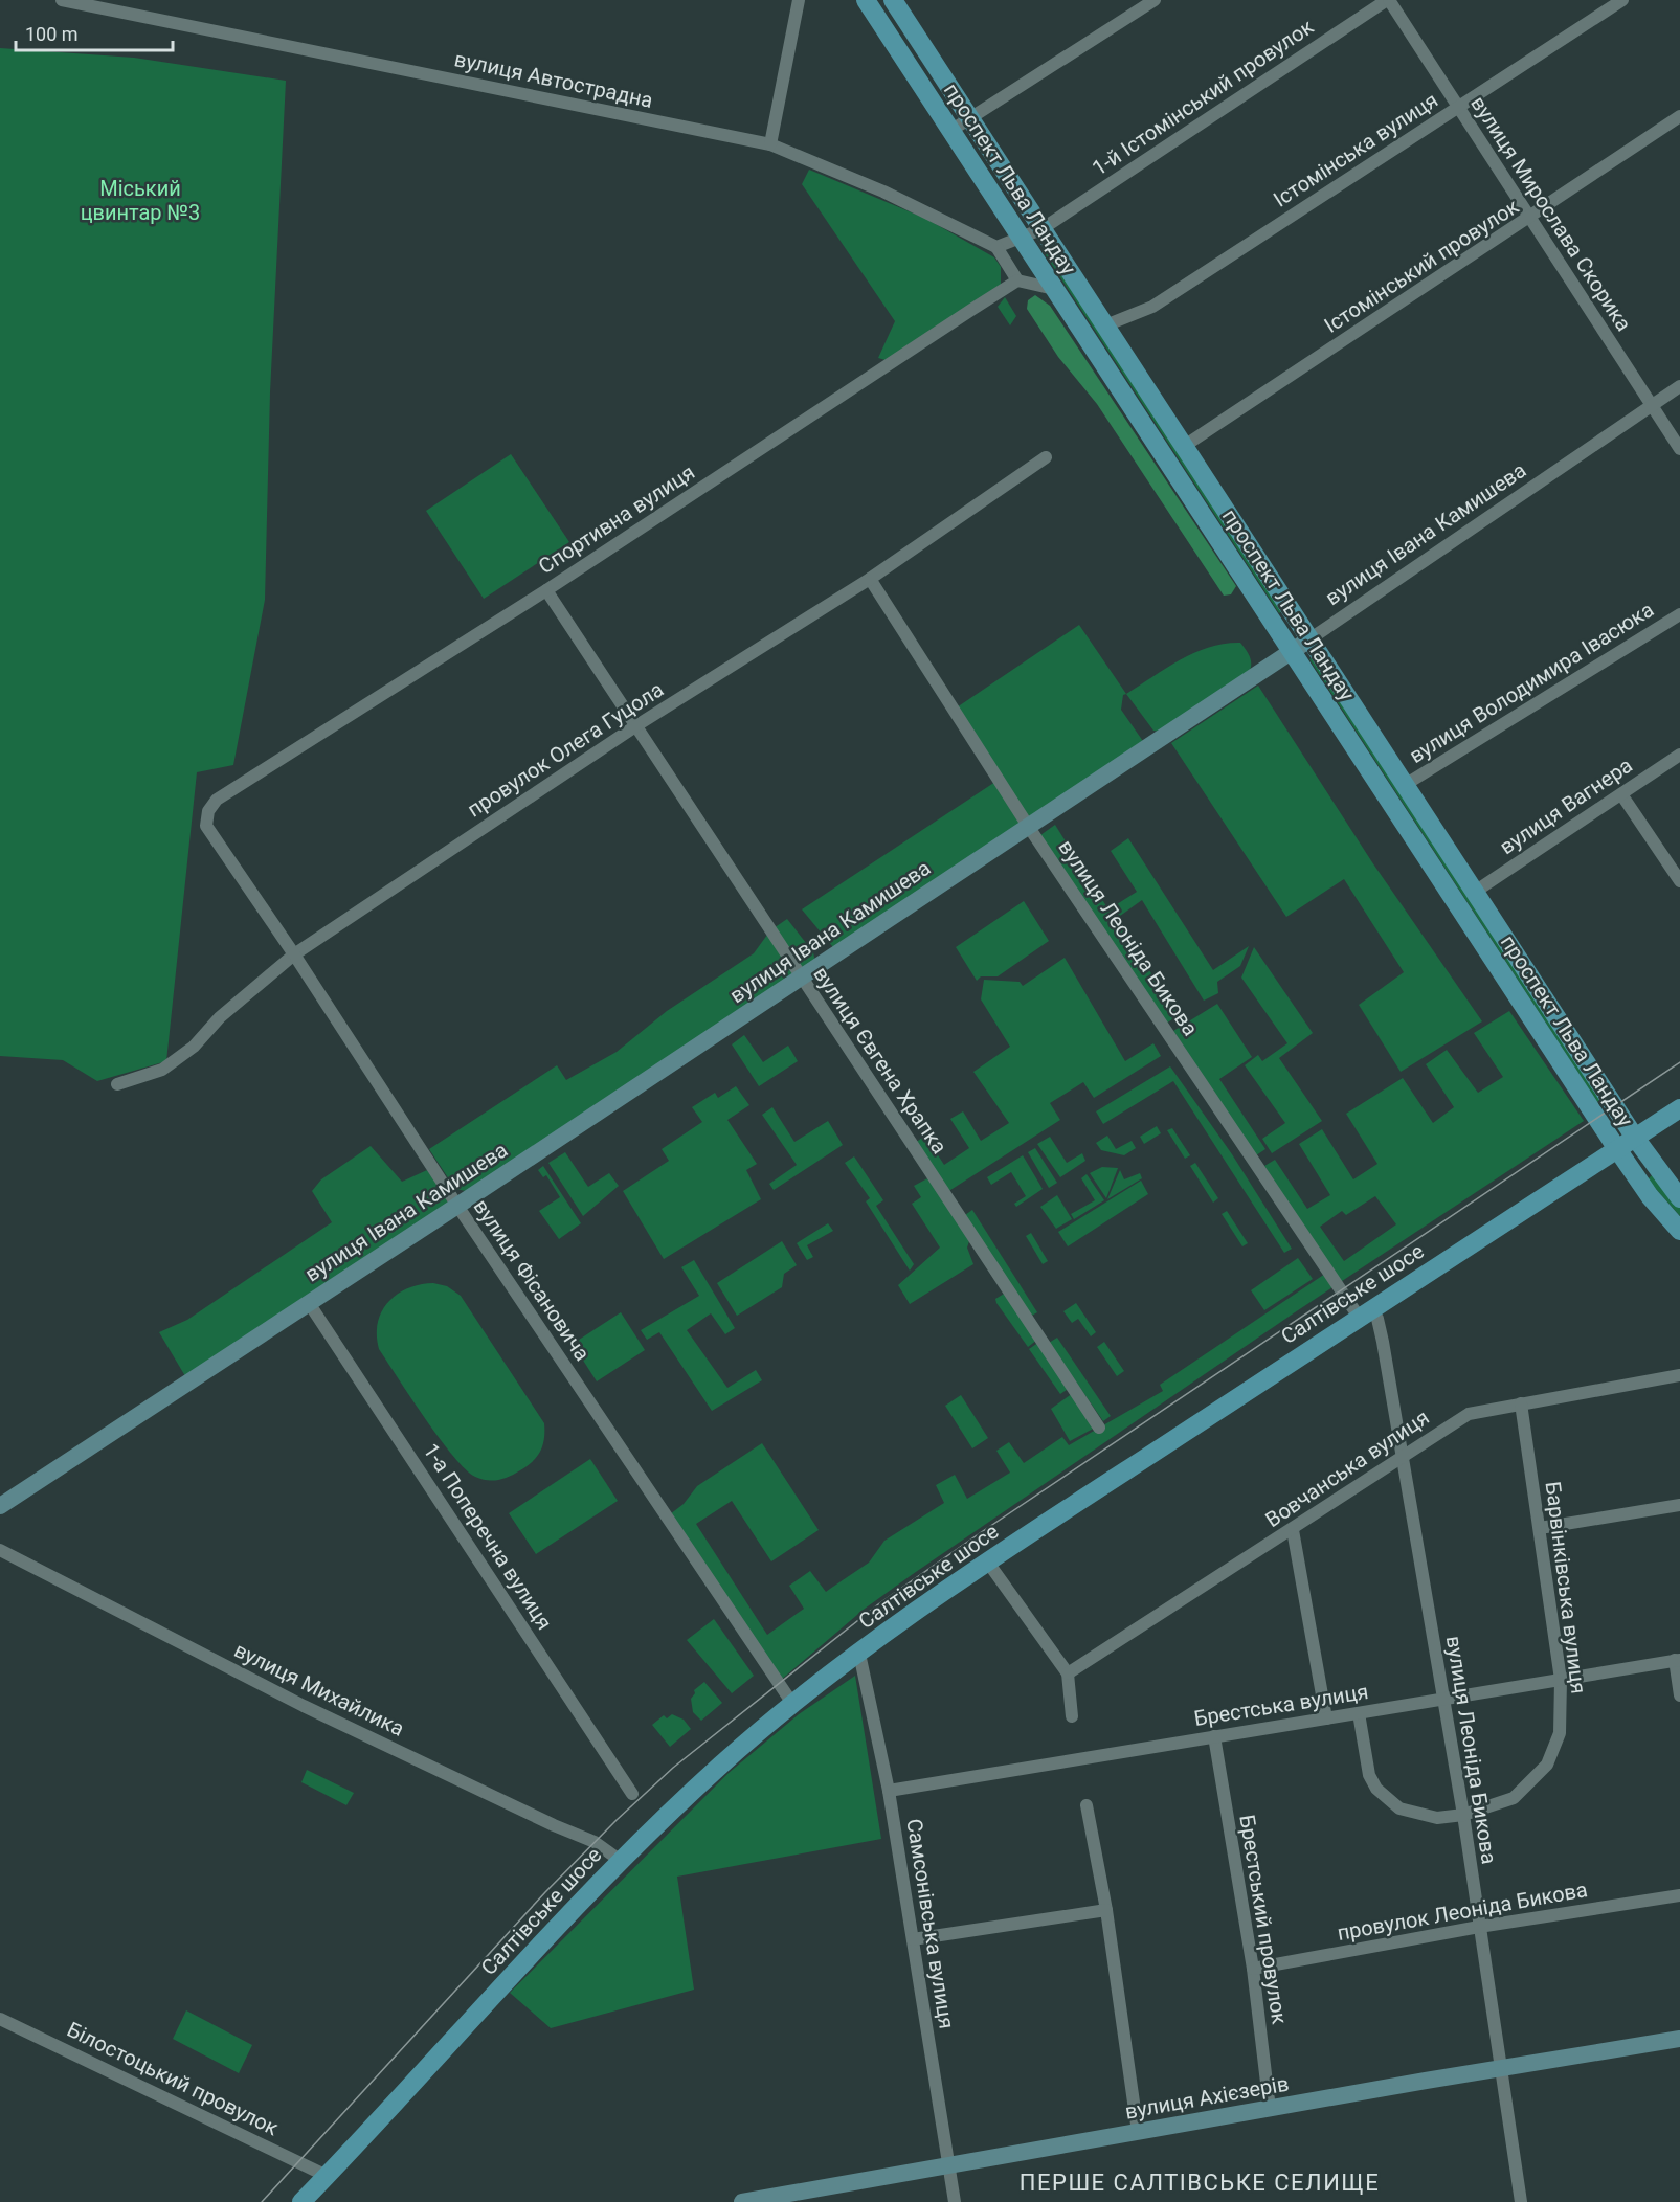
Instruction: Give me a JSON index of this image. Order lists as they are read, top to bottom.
{
  "streets": {
    "main road": ["проспект Льва Ландау", "Салтівське шосе"],
    "street": [
      "вулиця Автострадна",
      "1-й Істомінський провулок",
      "Істомінська вулиця",
      "вулиця Мирослава Скорика",
      "Істомінський провулок",
      "Спортивна вулиця",
      "вулиця Івана Камишева",
      "вулиця Володимира Івасюка",
      "провулок Олега Гуцола",
      "вулиця Вагнера",
      "вулиця Леоніда Бикова",
      "вулиця Євгена Храпка",
      "вулиця Фісановича",
      "Вовчанська вулиця",
      "1-а Поперечна вулиця",
      "Барвінківська вулиця",
      "вулиця Михайлика",
      "Брестська вулиця",
      "провулок Леоніда Бикова",
      "Брестський провулок",
      "Самсонівська вулиця",
      "Білостоцький провулок",
      "вулиця Ахієзерів"
    ]
  },
  "crossings": [
    ["1-й Істомінський провулок", "проспект Льва Ландау"],
    ["1-й Істомінський провулок", "вулиця Мирослава Скорика"],
    ["Істомінська вулиця", "проспект Льва Ландау"],
    ["Істомінська вулиця", "вулиця Мирослава Скорика"],
    ["проспект Льва Ландау", "Істомінський провулок"],
    ["проспект Льва Ландау", "вулиця Івана Камишева"],
    ["проспект Льва Ландау", "вулиця Володимира Івасюка"],
    ["проспект Льва Ландау", "вулиця Вагнера"],
    ["проспект Льва Ландау", "Салтівське шосе"],
    ["вулиця Мирослава Скорика", "Істомінський провулок"],
    ["вулиця Мирослава Скорика", "вулиця Івана Камишева"],
    ["Спортивна вулиця", "вулиця Євгена Храпка"],
    ["Спортивна вулиця", "вулиця Фісановича"],
    ["вулиця Івана Камишева", "вулиця Леоніда Бикова"],
    ["вулиця Івана Камишева", "вулиця Євгена Храпка"],
    ["вулиця Івана Камишева", "вулиця Фісановича"],
    ["вулиця Івана Камишева", "1-а Поперечна вулиця"],
    ["провулок Олега Гуцола", "вулиця Леоніда Бикова"],
    ["провулок Олега Гуцола", "вулиця Євгена Храпка"],
    ["провулок Олега Гуцола", "вулиця Фісановича"],
    ["вулиця Леоніда Бикова", "Салтівське шосе"],
    ["вулиця Леоніда Бикова", "Вовчанська вулиця"],
    ["вулиця Леоніда Бикова", "Барвінківська вулиця"],
    ["вулиця Леоніда Бикова", "Брестська вулиця"],
    ["вулиця Леоніда Бикова", "провулок Леоніда Бикова"],
    ["вулиця Леоніда Бикова", "вулиця Ахієзерів"],
    ["вулиця Фісановича", "Салтівське шосе"],
    ["Салтівське шосе", "вулиця Михайлика"],
    ["Салтівське шосе", "Самсонівська вулиця"],
    ["Салтівське шосе", "Білостоцький провулок"],
    ["Вовчанська вулиця", "Барвінківська вулиця"],
    ["Барвінківська вулиця", "Брестська вулиця"],
    ["Брестська вулиця", "Брестський провулок"],
    ["Брестська вулиця", "Самсонівська вулиця"],
    ["провулок Леоніда Бикова", "Брестський провулок"],
    ["Брестський провулок", "вулиця Ахієзерів"],
    ["Самсонівська вулиця", "вулиця Ахієзерів"]
  ],
  "districts": ["ПЕРШЕ САЛТІВСЬКЕ СЕЛИЩЕ"],
  "parks": ["Міський цвинтар №3"],
  "scale_bar": "100 m"
}
